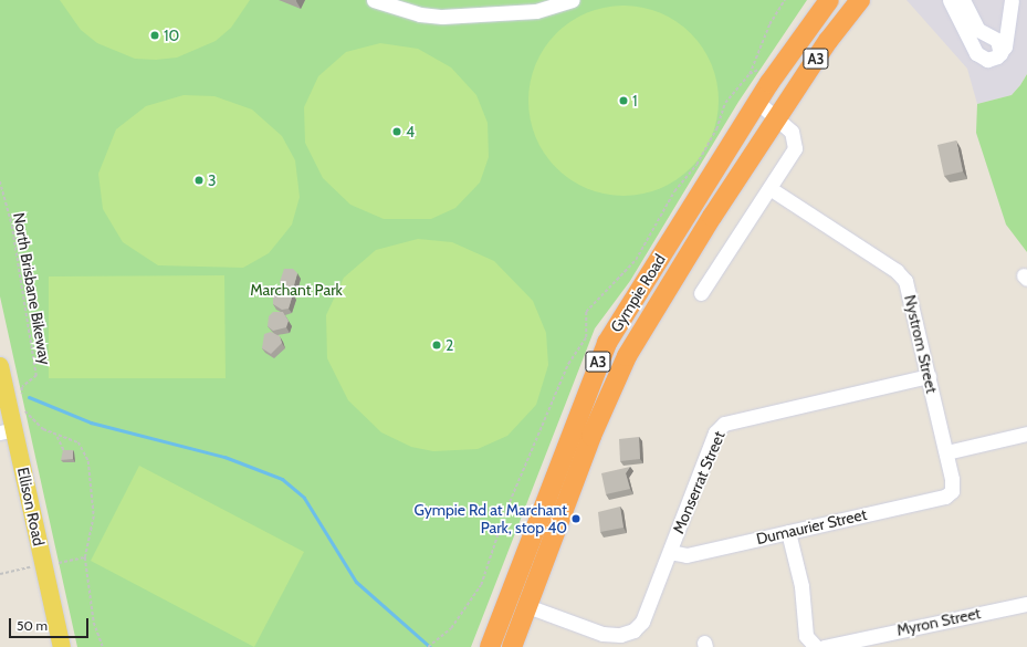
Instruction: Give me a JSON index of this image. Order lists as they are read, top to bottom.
{
  "streets": {
    "highway": ["A3", "Gympie Road"],
    "main road": ["Ellison Road"],
    "street": [
      "Nystrom Street",
      "Monserrat Street",
      "Dumaurier Street",
      "Myron Street"
    ],
    "path": ["North Brisbane Bikeway"]
  },
  "crossings": [
    ["Gympie Road", "Monserrat Street"],
    ["Nystrom Street", "Monserrat Street"],
    ["Nystrom Street", "Dumaurier Street"],
    ["Monserrat Street", "Dumaurier Street"]
  ],
  "parks": ["Marchant Park"],
  "places": [
    "10",
    "1",
    "4",
    "3",
    "2",
    "Gympie Rd at Marchant Park, stop 40"
  ],
  "scale_bar": "50 m"
}
